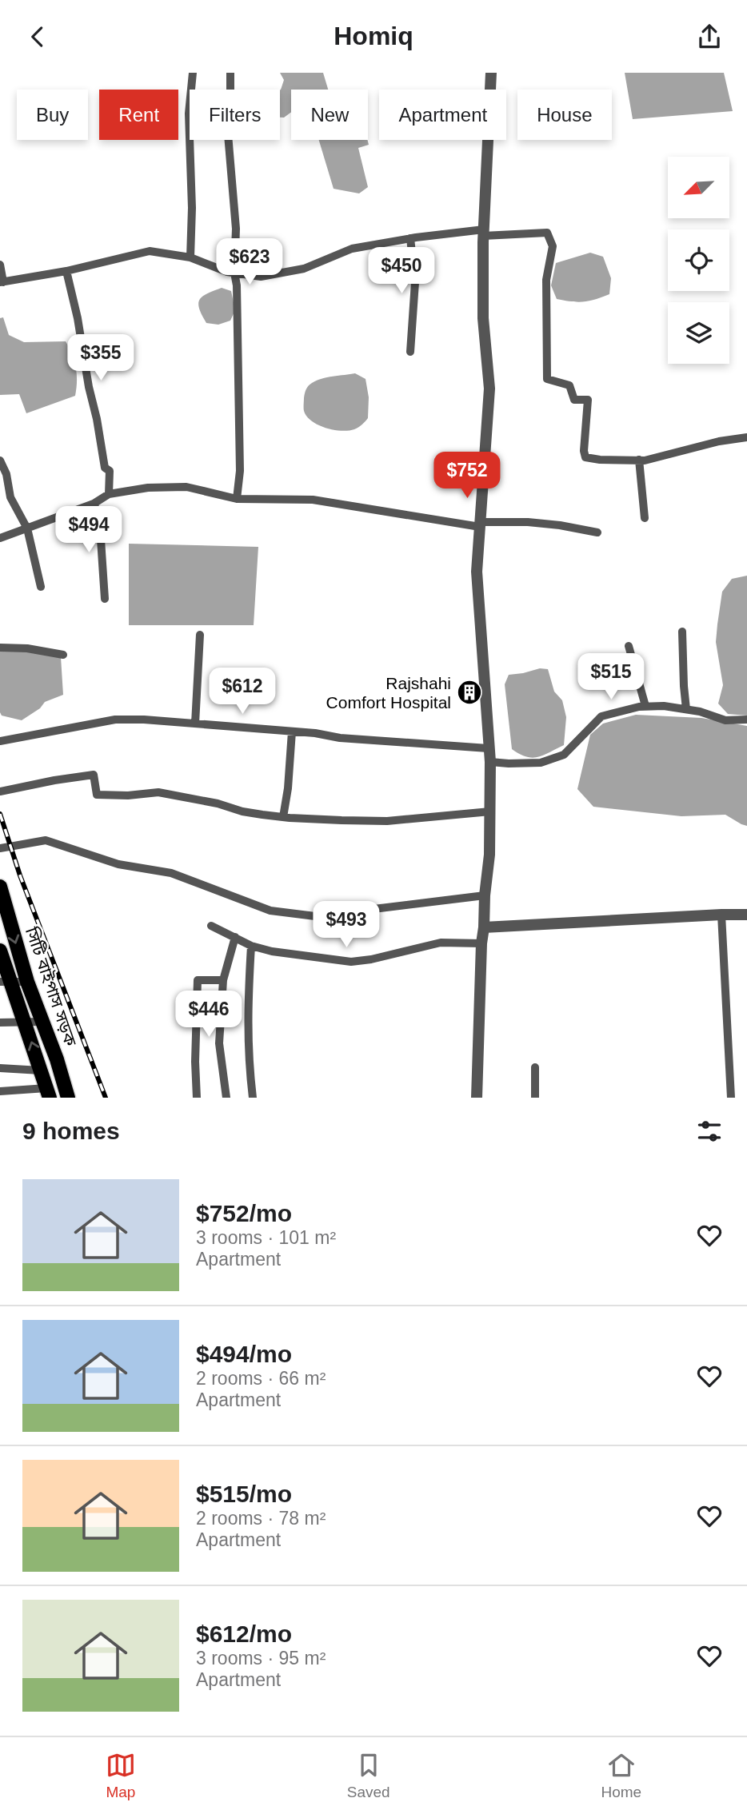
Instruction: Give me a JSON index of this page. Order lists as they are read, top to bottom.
{
  "streets": {
    "main road": ["সিটি বাইপাস সড়ক"]
  },
  "places": {
    "building": ["Rajshahi Comfort Hospital"]
  },
  "north": "bottom left",
  "page": {
    "header": "Homiq",
    "chip": [
      "Buy",
      "Rent",
      "Filters",
      "New",
      "Apartment",
      "House"
    ],
    "price": [
      "$623",
      "$450",
      "$355",
      "$752",
      "$494",
      "$515",
      "$612",
      "$493",
      "$446"
    ],
    "heading": "9 homes",
    "list": [
      {
        "name": "$752/mo",
        "note": "3 rooms · 101 m² · Apartment"
      },
      {
        "name": "$494/mo",
        "note": "2 rooms · 66 m² · Apartment"
      },
      {
        "name": "$515/mo",
        "note": "2 rooms · 78 m² · Apartment"
      },
      {
        "name": "$612/mo",
        "note": "3 rooms · 95 m² · Apartment"
      }
    ],
    "tabs": ["Map", "Saved", "Home"]
  }
}
